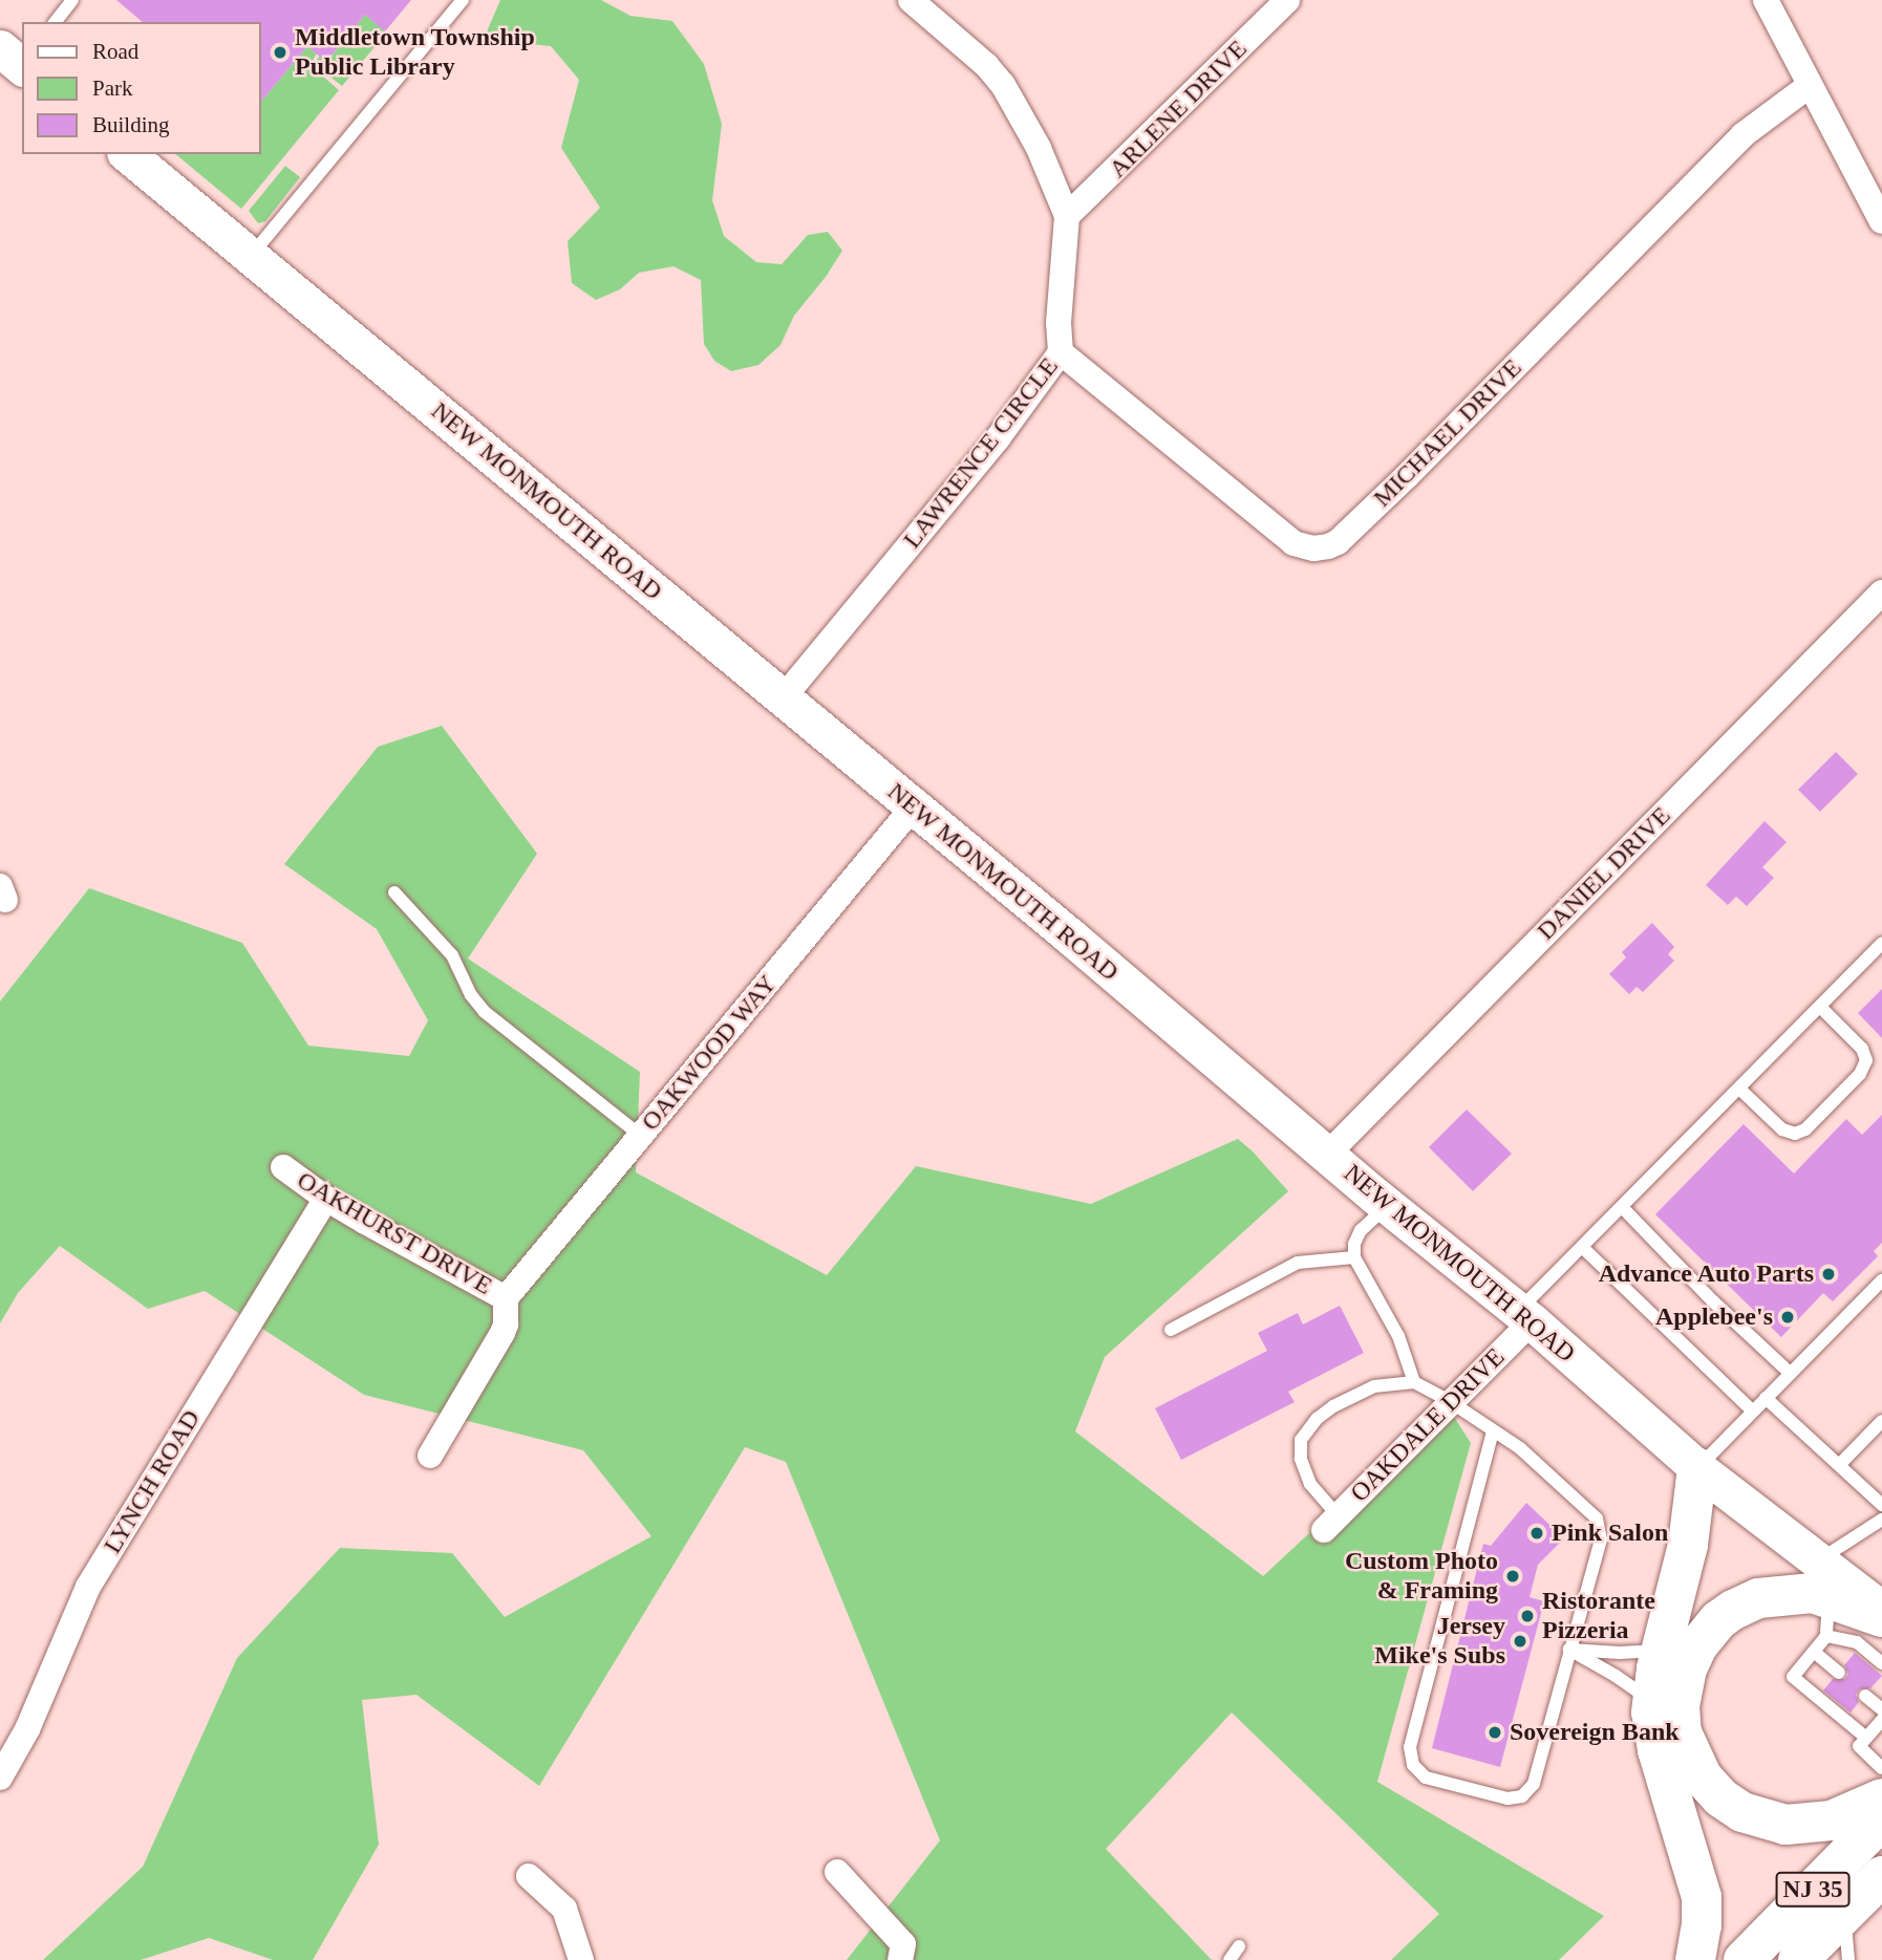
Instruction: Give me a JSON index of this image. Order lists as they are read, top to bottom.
{
  "streets": {
    "highway": ["NJ 35"],
    "main road": ["NEW MONMOUTH ROAD"],
    "street": [
      "ARLENE DRIVE",
      "MICHAEL DRIVE",
      "LAWRENCE CIRCLE",
      "DANIEL DRIVE",
      "OAKWOOD WAY",
      "OAKHURST DRIVE",
      "OAKDALE DRIVE",
      "LYNCH ROAD"
    ]
  },
  "crossings": [
    ["ARLENE DRIVE", "LAWRENCE CIRCLE"],
    ["MICHAEL DRIVE", "LAWRENCE CIRCLE"],
    ["LAWRENCE CIRCLE", "NEW MONMOUTH ROAD"],
    ["NEW MONMOUTH ROAD", "DANIEL DRIVE"],
    ["NEW MONMOUTH ROAD", "OAKWOOD WAY"],
    ["NEW MONMOUTH ROAD", "OAKDALE DRIVE"],
    ["OAKWOOD WAY", "OAKHURST DRIVE"],
    ["OAKHURST DRIVE", "LYNCH ROAD"]
  ],
  "places": [
    "Middletown Township Public Library",
    "Advance Auto Parts",
    "Applebee's",
    "Pink Salon",
    "Custom Photo & Framing",
    "Ristorante Pizzeria",
    "Jersey Mike's Subs",
    "Sovereign Bank"
  ],
  "legend": ["Road", "Park", "Building"]
}
